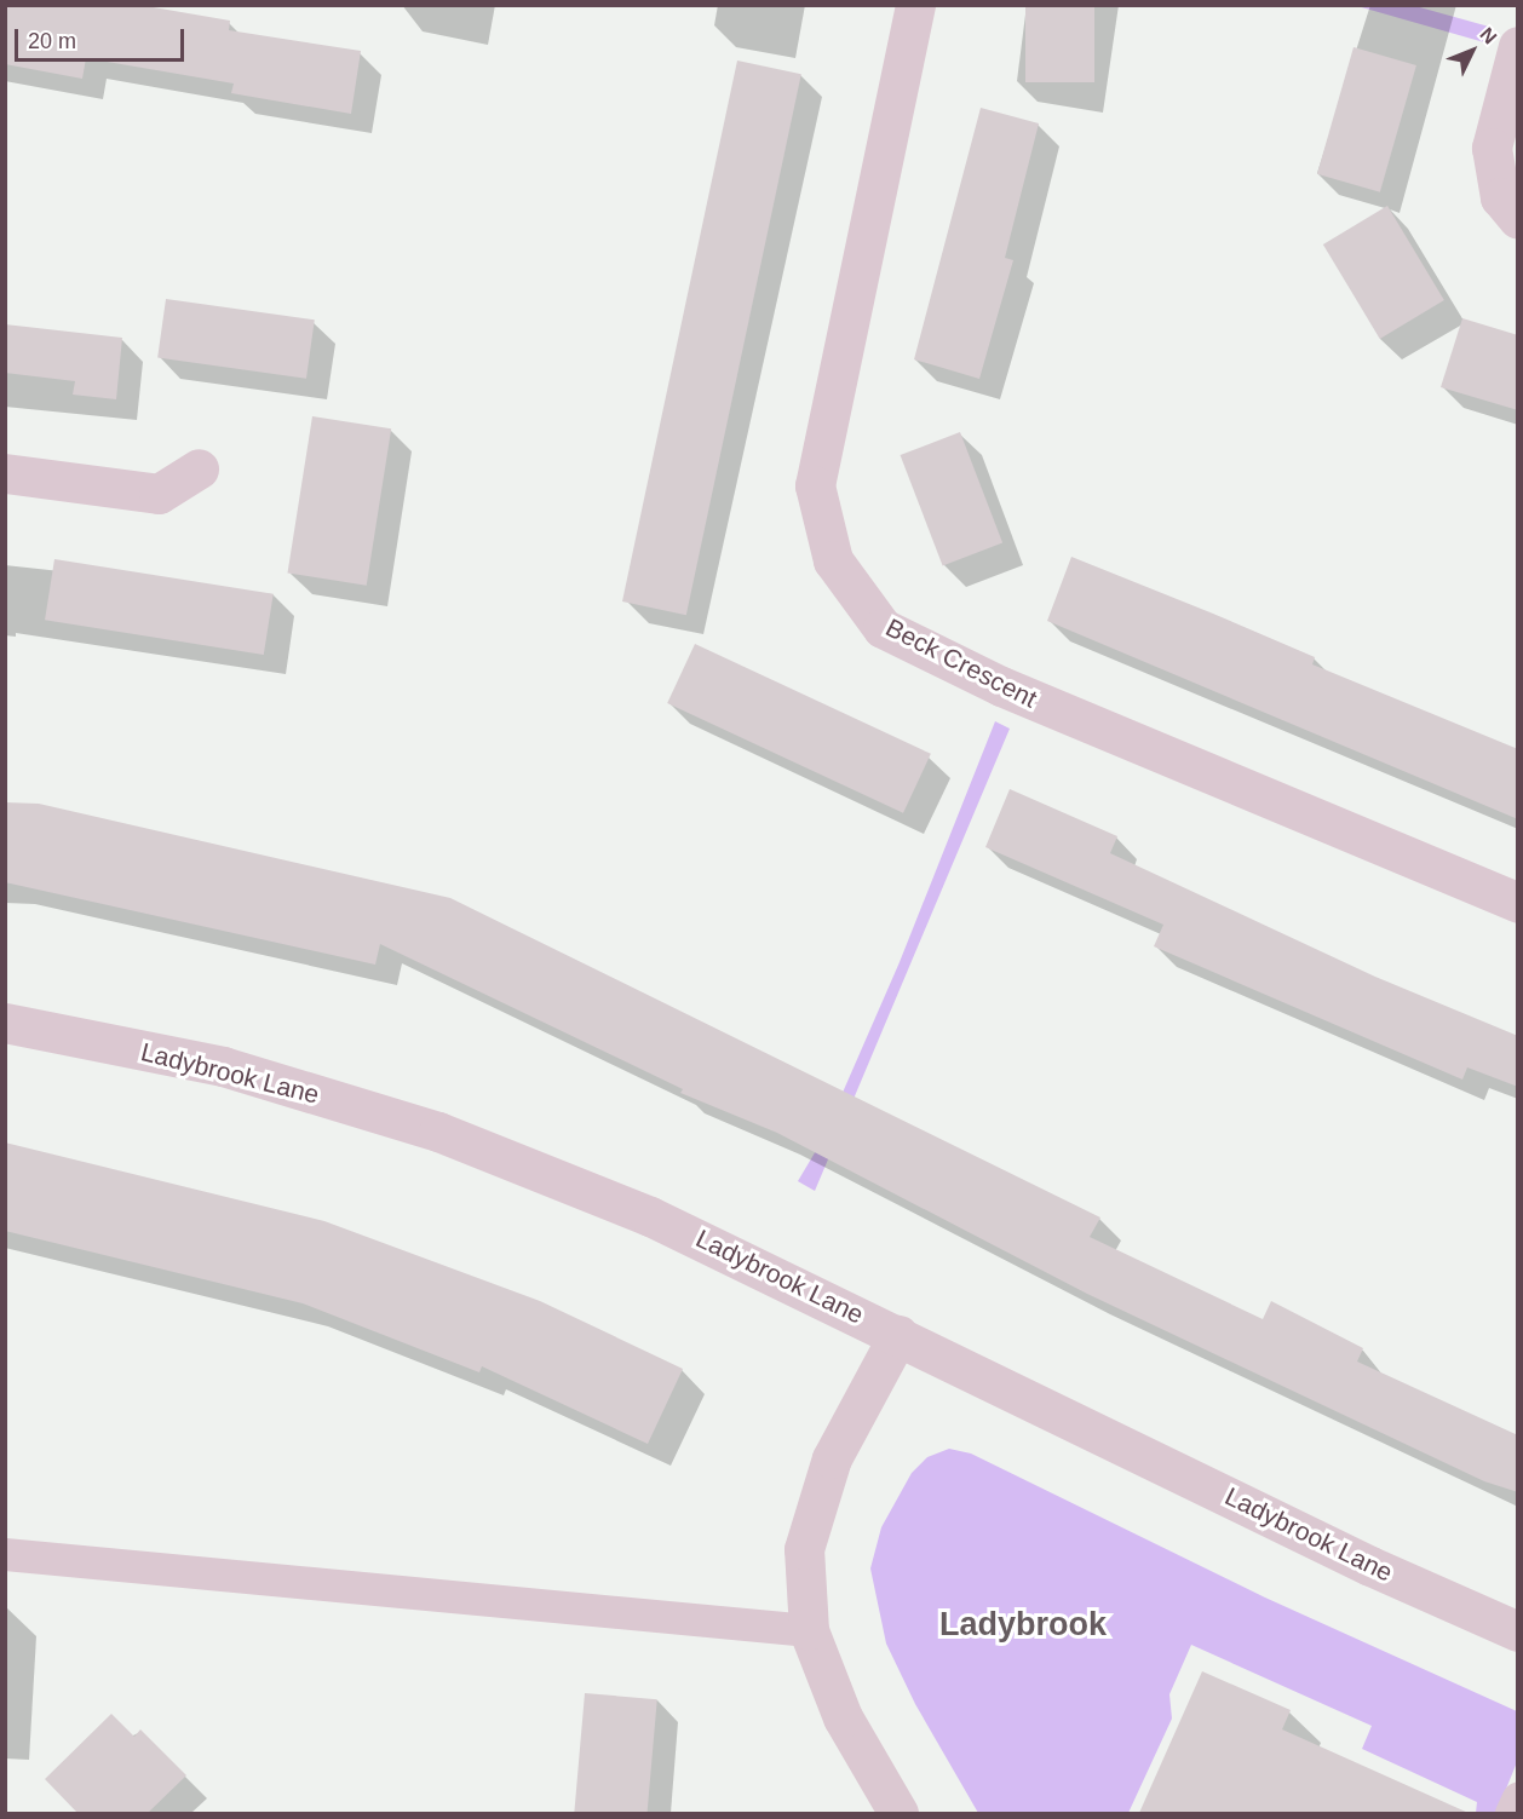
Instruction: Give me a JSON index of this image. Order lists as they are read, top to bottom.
{
  "streets": {
    "street": ["Beck Crescent", "Ladybrook Lane"]
  },
  "districts": ["Ladybrook"],
  "scale_bar": "20 m",
  "north": "top right"
}
